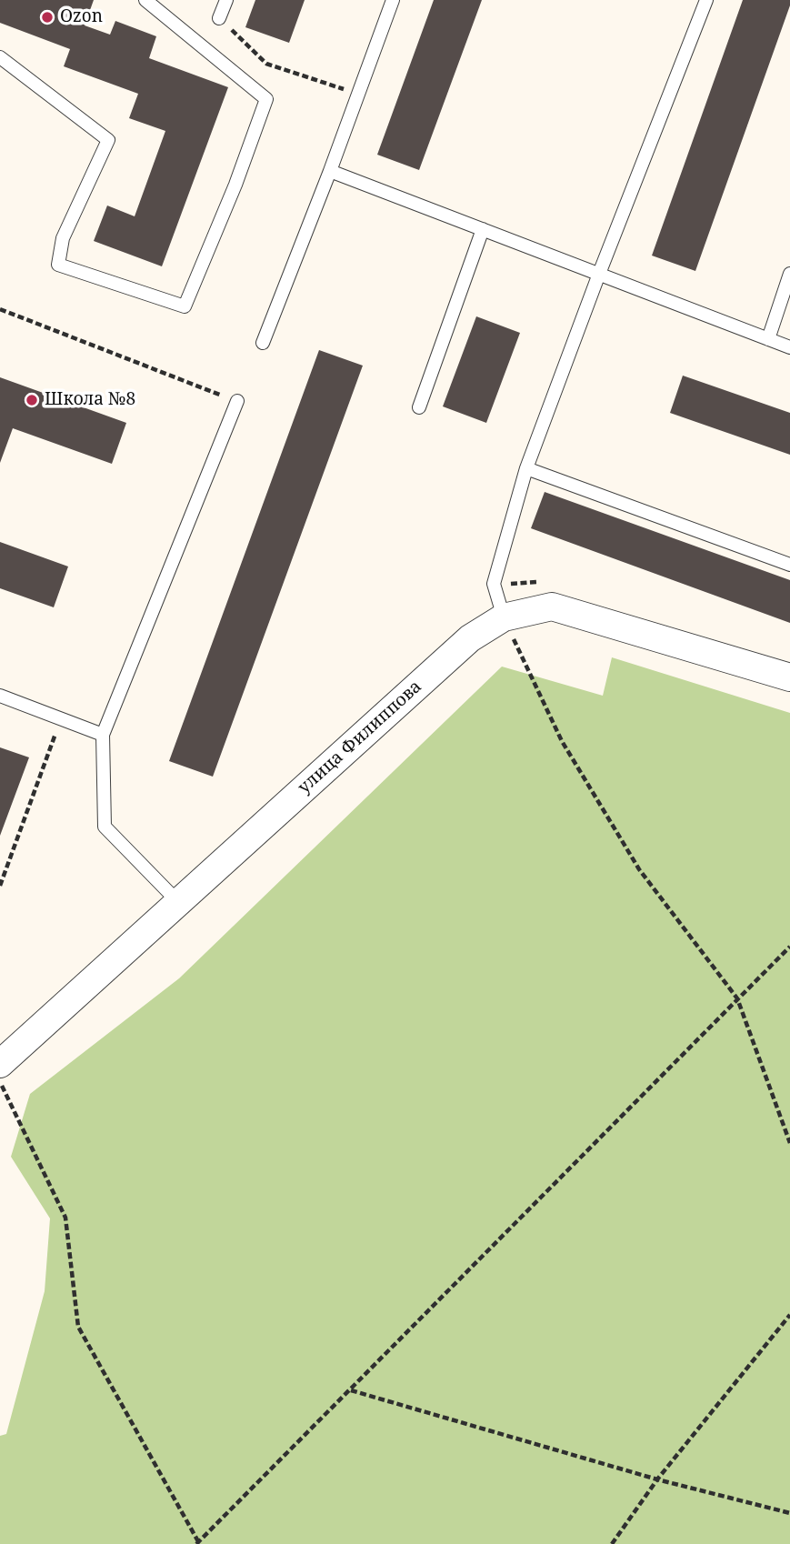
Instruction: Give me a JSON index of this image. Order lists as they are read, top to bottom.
{
  "streets": {
    "street": ["улица Филиппова"]
  },
  "places": ["Ozon", "Школа №8"]
}
